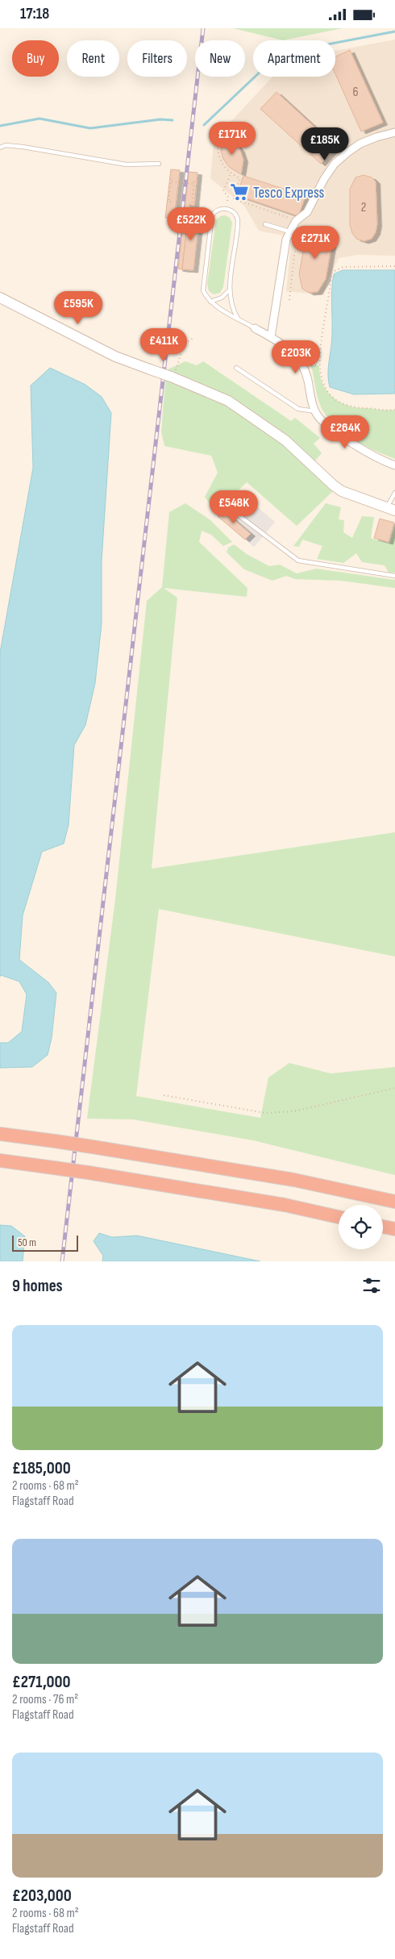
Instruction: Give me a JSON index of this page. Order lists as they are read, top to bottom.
{
  "places": {
    "supermarket": ["Tesco Express"]
  },
  "house_numbers": ["6", "2"],
  "scale_bar": "50 m",
  "page": {
    "status": "17:18",
    "chip": [
      "Buy",
      "Rent",
      "Filters",
      "New",
      "Apartment"
    ],
    "price": [
      "£171K",
      "£185K",
      "£522K",
      "£271K",
      "£595K",
      "£411K",
      "£203K",
      "£264K",
      "£548K"
    ],
    "scale": "50 m",
    "heading": "9 homes",
    "list": [
      {
        "name": "£185,000",
        "note": "2 rooms · 68 m² · Flagstaff Road"
      },
      {
        "name": "£271,000",
        "note": "2 rooms · 76 m² · Flagstaff Road"
      },
      {
        "name": "£203,000",
        "note": "2 rooms · 68 m² · Flagstaff Road"
      }
    ]
  }
}
